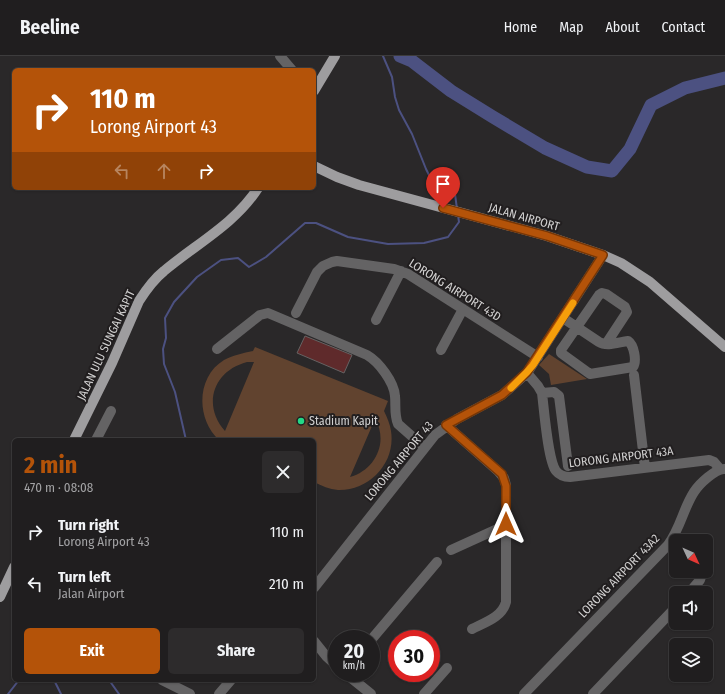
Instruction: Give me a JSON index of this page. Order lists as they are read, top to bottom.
{
  "streets": {
    "main road": ["JALAN AIRPORT", "JALAN ULU SUNGAI KAPIT"],
    "street": [
      "LORONG AIRPORT 43D",
      "LORONG AIRPORT 43A",
      "LORONG AIRPORT 43",
      "LORONG AIRPORT 43A2"
    ]
  },
  "crossings": [
    ["JALAN AIRPORT", "LORONG AIRPORT 43"],
    ["LORONG AIRPORT 43D", "LORONG AIRPORT 43"],
    ["LORONG AIRPORT 43A", "LORONG AIRPORT 43"],
    ["LORONG AIRPORT 43A", "LORONG AIRPORT 43A2"]
  ],
  "places": ["Stadium Kapit"],
  "north": "bottom right",
  "page": {
    "header": "Beeline",
    "nav": [
      "Home",
      "Map",
      "About",
      "Contact"
    ],
    "turn": ["110 m", "Lorong Airport 43"],
    "heading": ["2 min", "470 m · 08:08"],
    "list": [
      {
        "name": "Turn right",
        "note": "Lorong Airport 43",
        "value": "110 m"
      },
      {
        "name": "Turn left",
        "note": "Jalan Airport",
        "value": "210 m"
      }
    ],
    "buttons": ["Exit", "Share"],
    "speed": "20 km/h",
    "limit": "30"
  }
}
